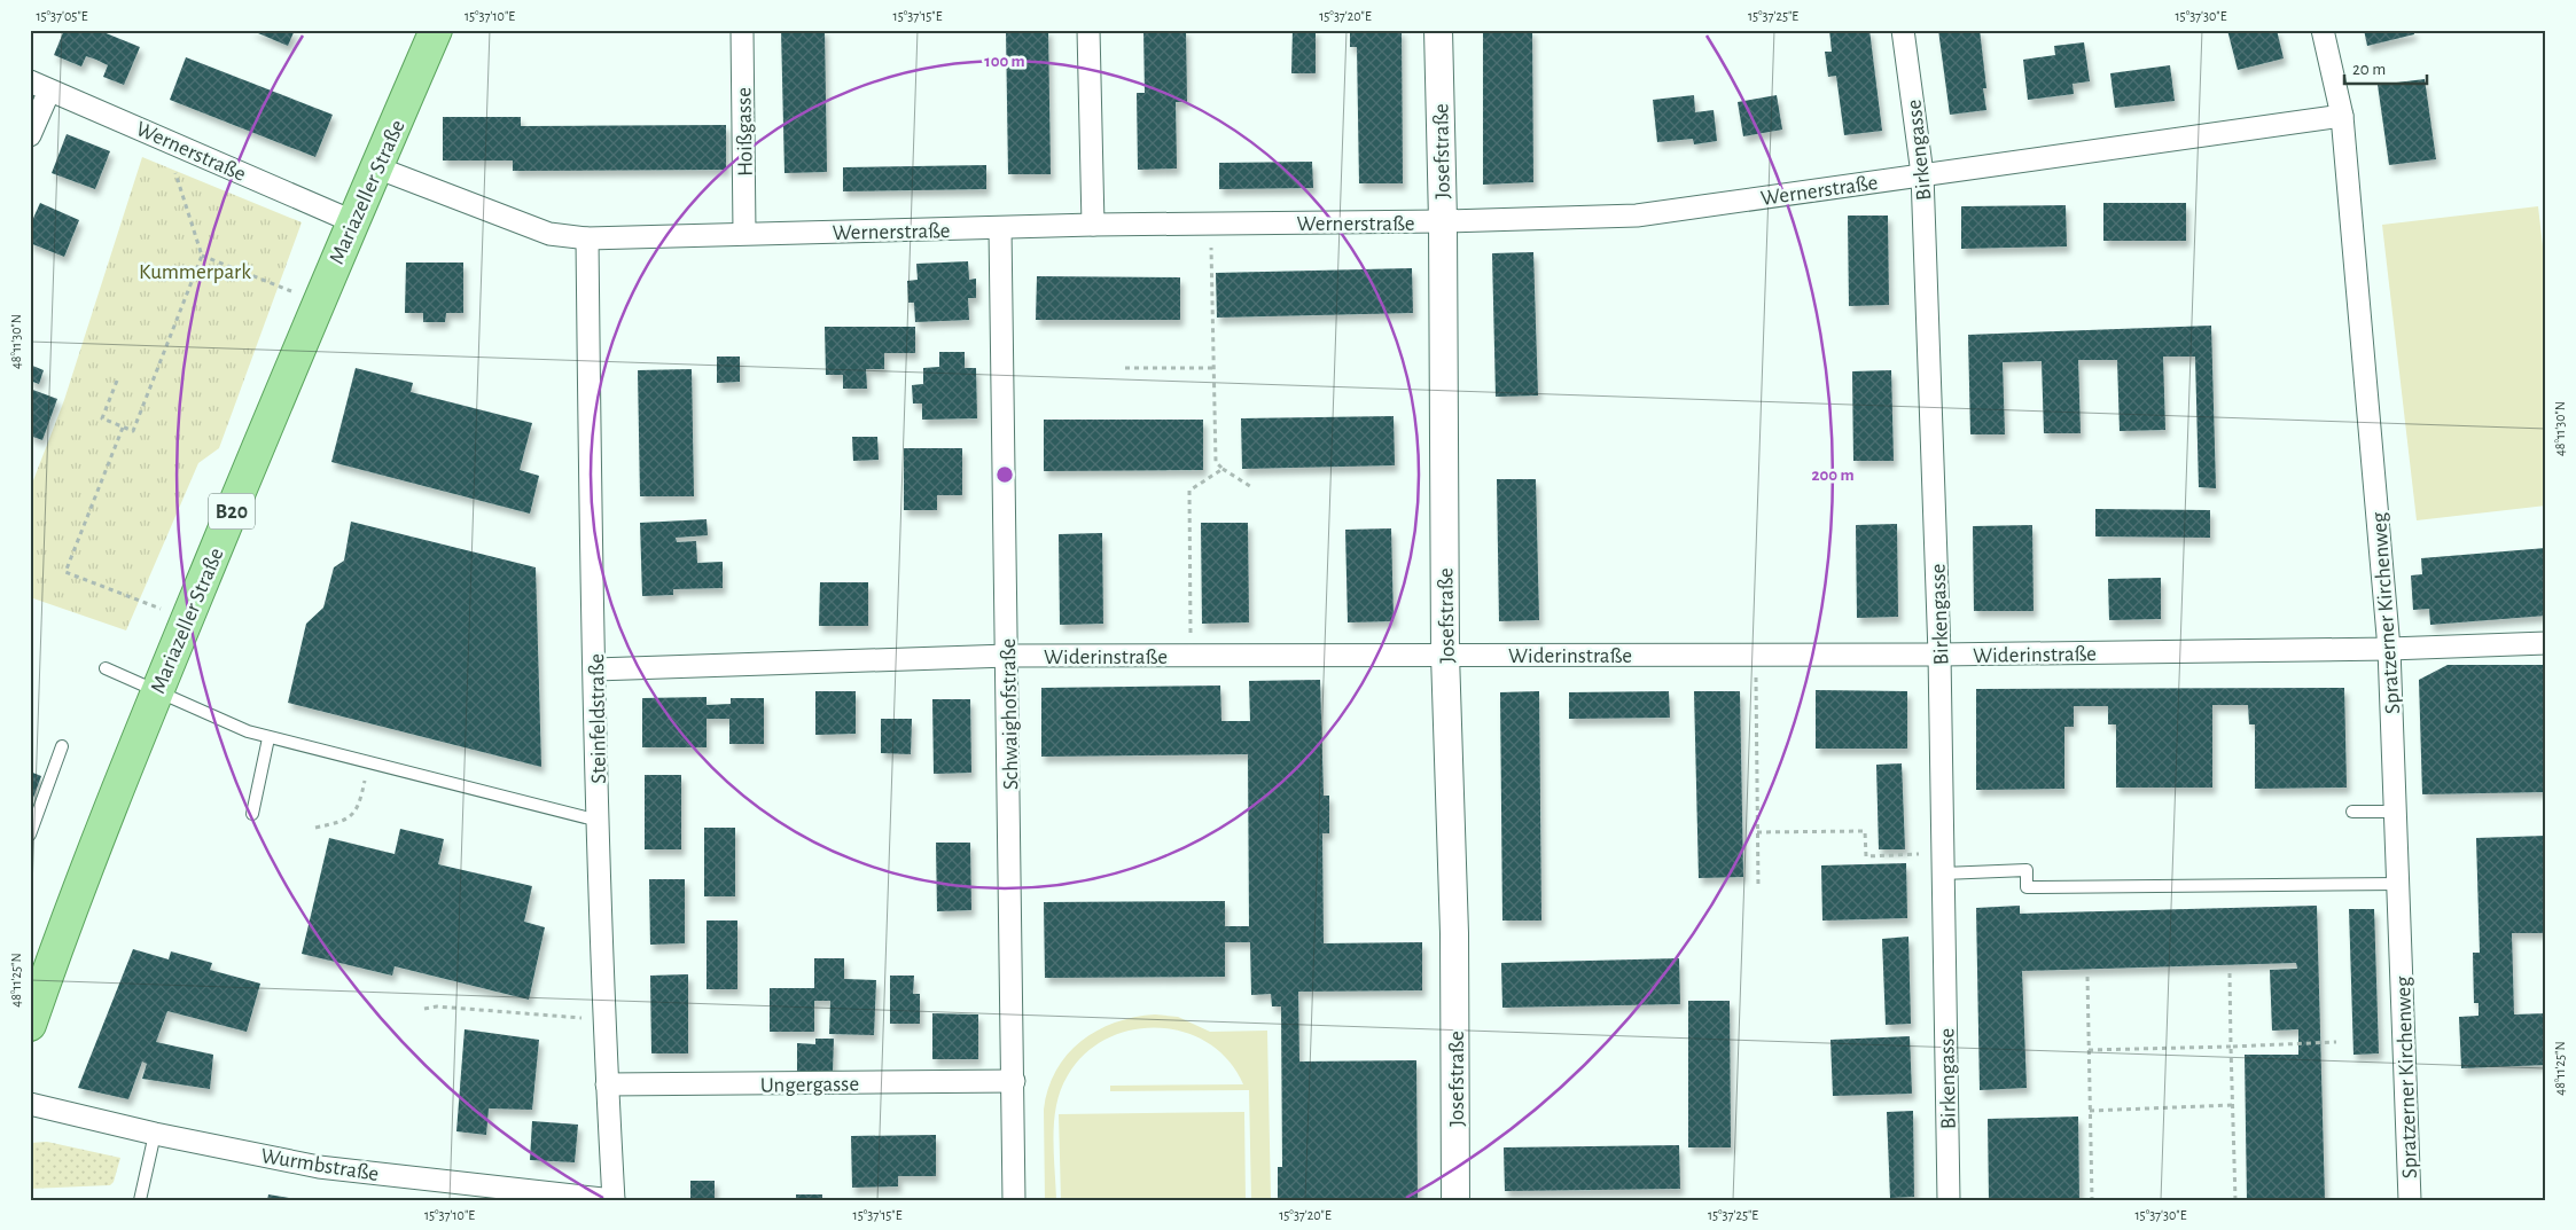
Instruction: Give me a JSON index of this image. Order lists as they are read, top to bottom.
{
  "streets": {
    "main road": ["Mariazeller Straße", "B20"],
    "street": [
      "Hoißgasse",
      "Wernerstraße",
      "Birkengasse",
      "Josefstraße",
      "Spratzerner Kirchenweg",
      "Widerinstraße",
      "Schwaighofstraße",
      "Steinfeldstraße",
      "Ungergasse",
      "Wurmbstraße"
    ]
  },
  "crossings": [
    ["Hoißgasse", "Wernerstraße"],
    ["Wernerstraße", "Birkengasse"],
    ["Wernerstraße", "Josefstraße"],
    ["Wernerstraße", "Mariazeller Straße"],
    ["Wernerstraße", "Spratzerner Kirchenweg"],
    ["Wernerstraße", "Schwaighofstraße"],
    ["Wernerstraße", "Steinfeldstraße"],
    ["Birkengasse", "Widerinstraße"],
    ["Josefstraße", "Widerinstraße"],
    ["Spratzerner Kirchenweg", "Widerinstraße"],
    ["Widerinstraße", "Schwaighofstraße"],
    ["Widerinstraße", "Steinfeldstraße"],
    ["Schwaighofstraße", "Ungergasse"],
    ["Steinfeldstraße", "Ungergasse"],
    ["Steinfeldstraße", "Wurmbstraße"]
  ],
  "parks": ["Kummerpark"],
  "scale_bar": "20 m",
  "coordinates": [
    "15°37'05\"E",
    "15°37'10\"E",
    "15°37'15\"E",
    "15°37'20\"E",
    "15°37'25\"E",
    "15°37'30\"E",
    "48°11'30\"N",
    "48°11'25\"N"
  ],
  "rings": ["100 m", "200 m"]
}
